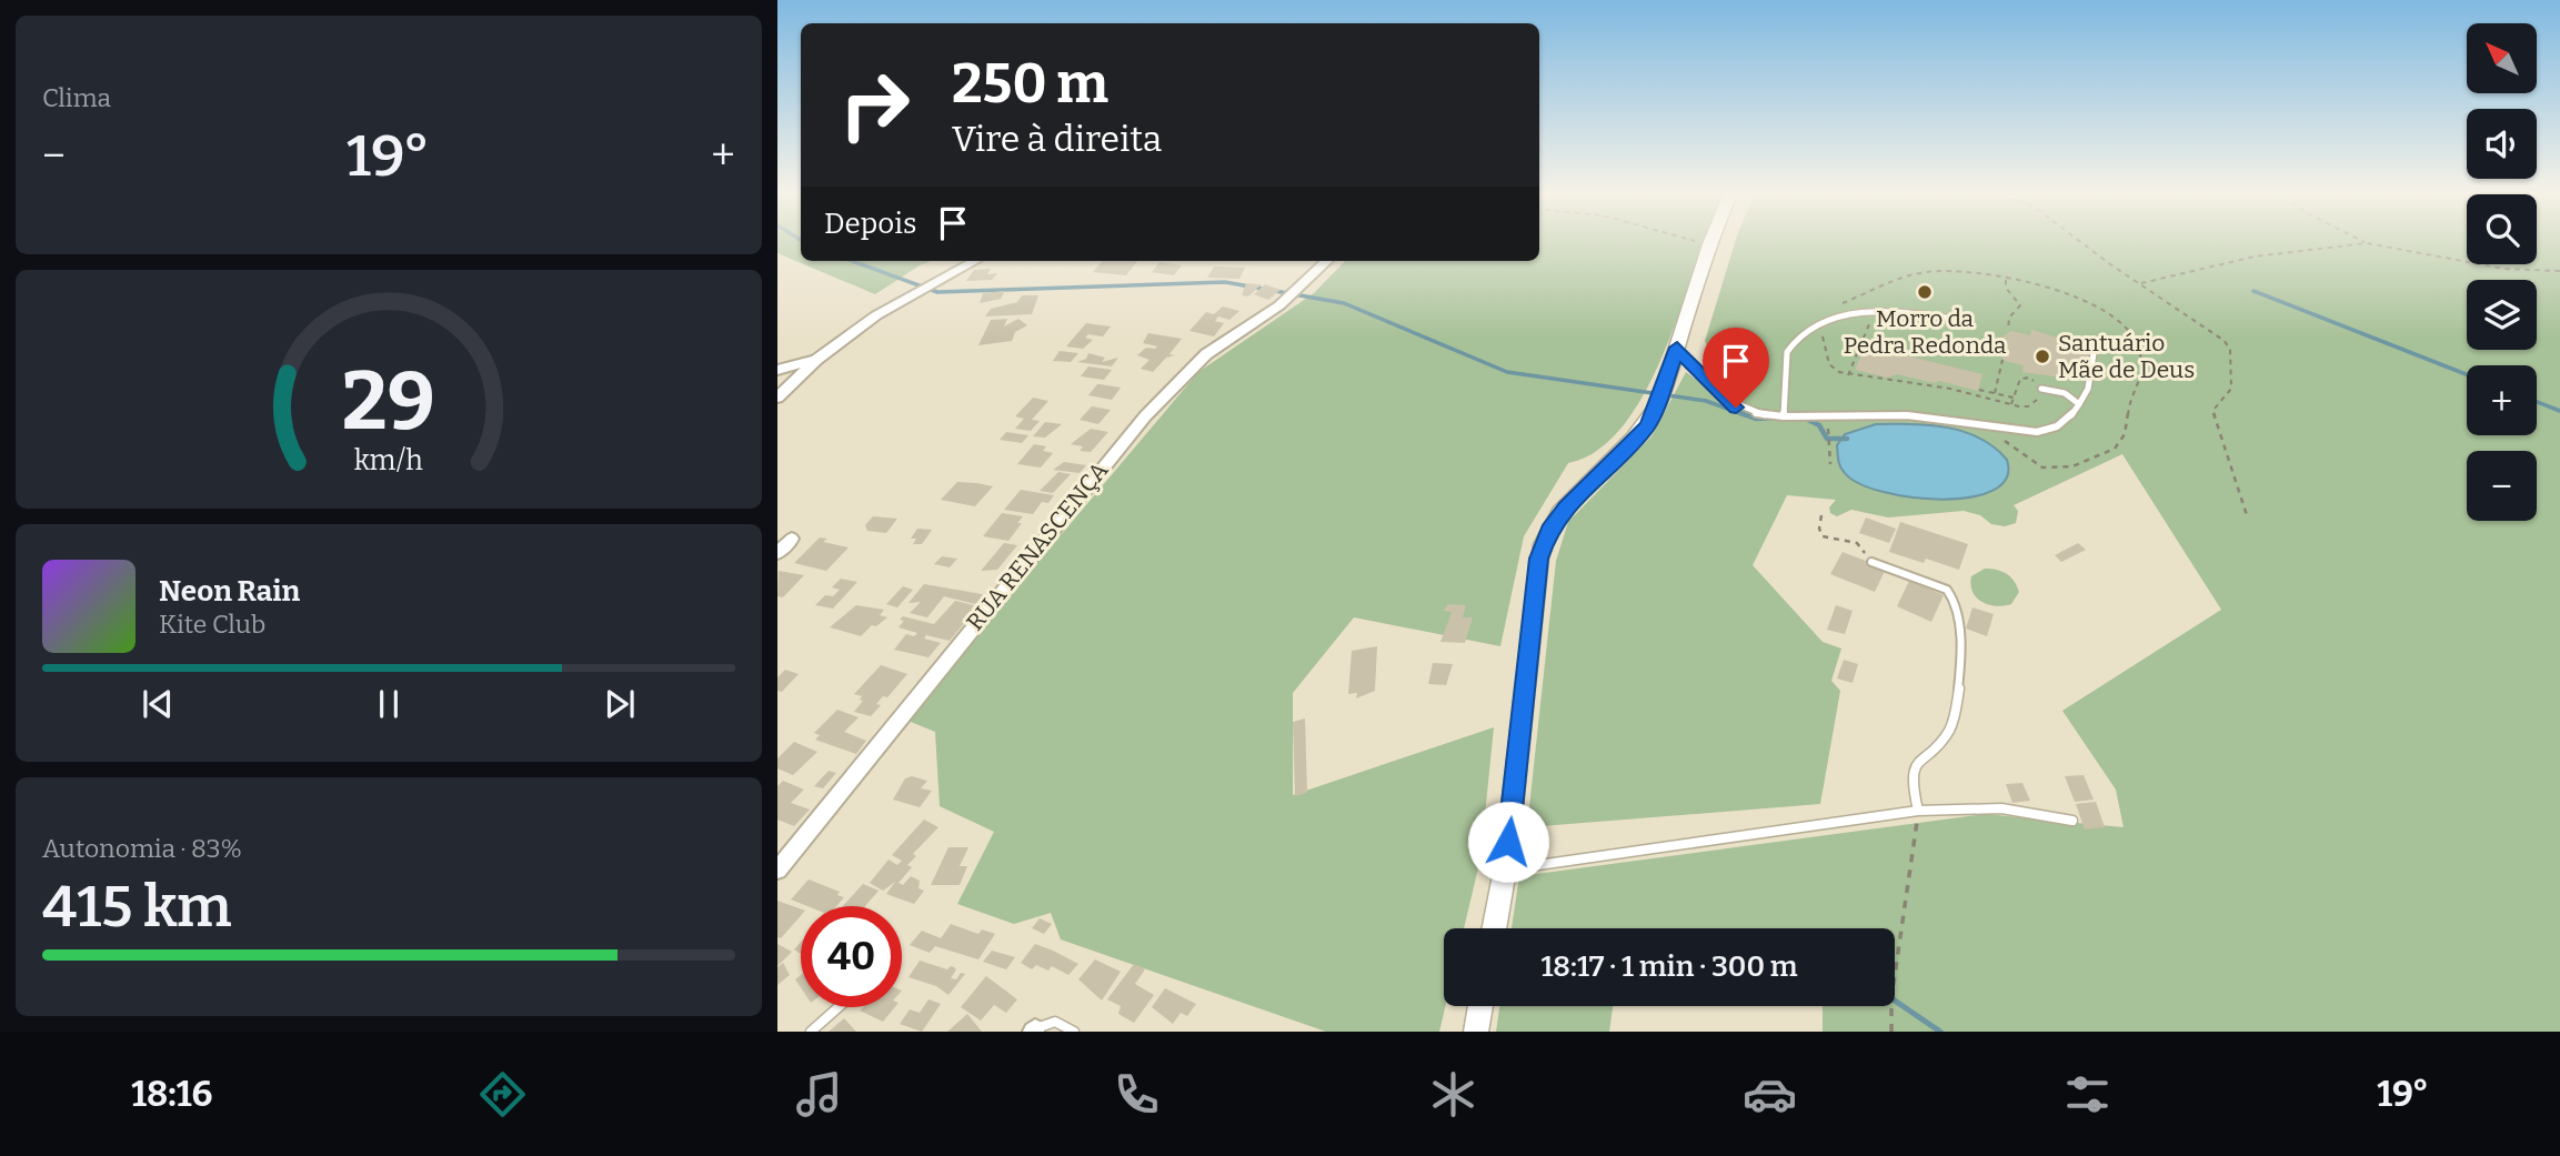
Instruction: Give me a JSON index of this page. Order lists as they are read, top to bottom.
{
  "streets": {
    "street": ["RUA RENASCENÇA"]
  },
  "places": ["Morro da Pedra Redonda", "Santuário Mãe de Deus"],
  "north": "top left",
  "page": {
    "tile": [
      "Clima",
      ["Autonomia · 83%", "415 km"]
    ],
    "map_buttons": ["+", "−"],
    "turn": ["250 m", "Vire à direita"],
    "heat": ["−", "19°", "+"],
    "then": "Depois",
    "song": ["Neon Rain", "Kite Club"],
    "limit": "40",
    "trip": "18:17 · 1 min · 300 m",
    "tabs": ["18:16", "19°"],
    "gauge": ["29", "km/h"]
  }
}
